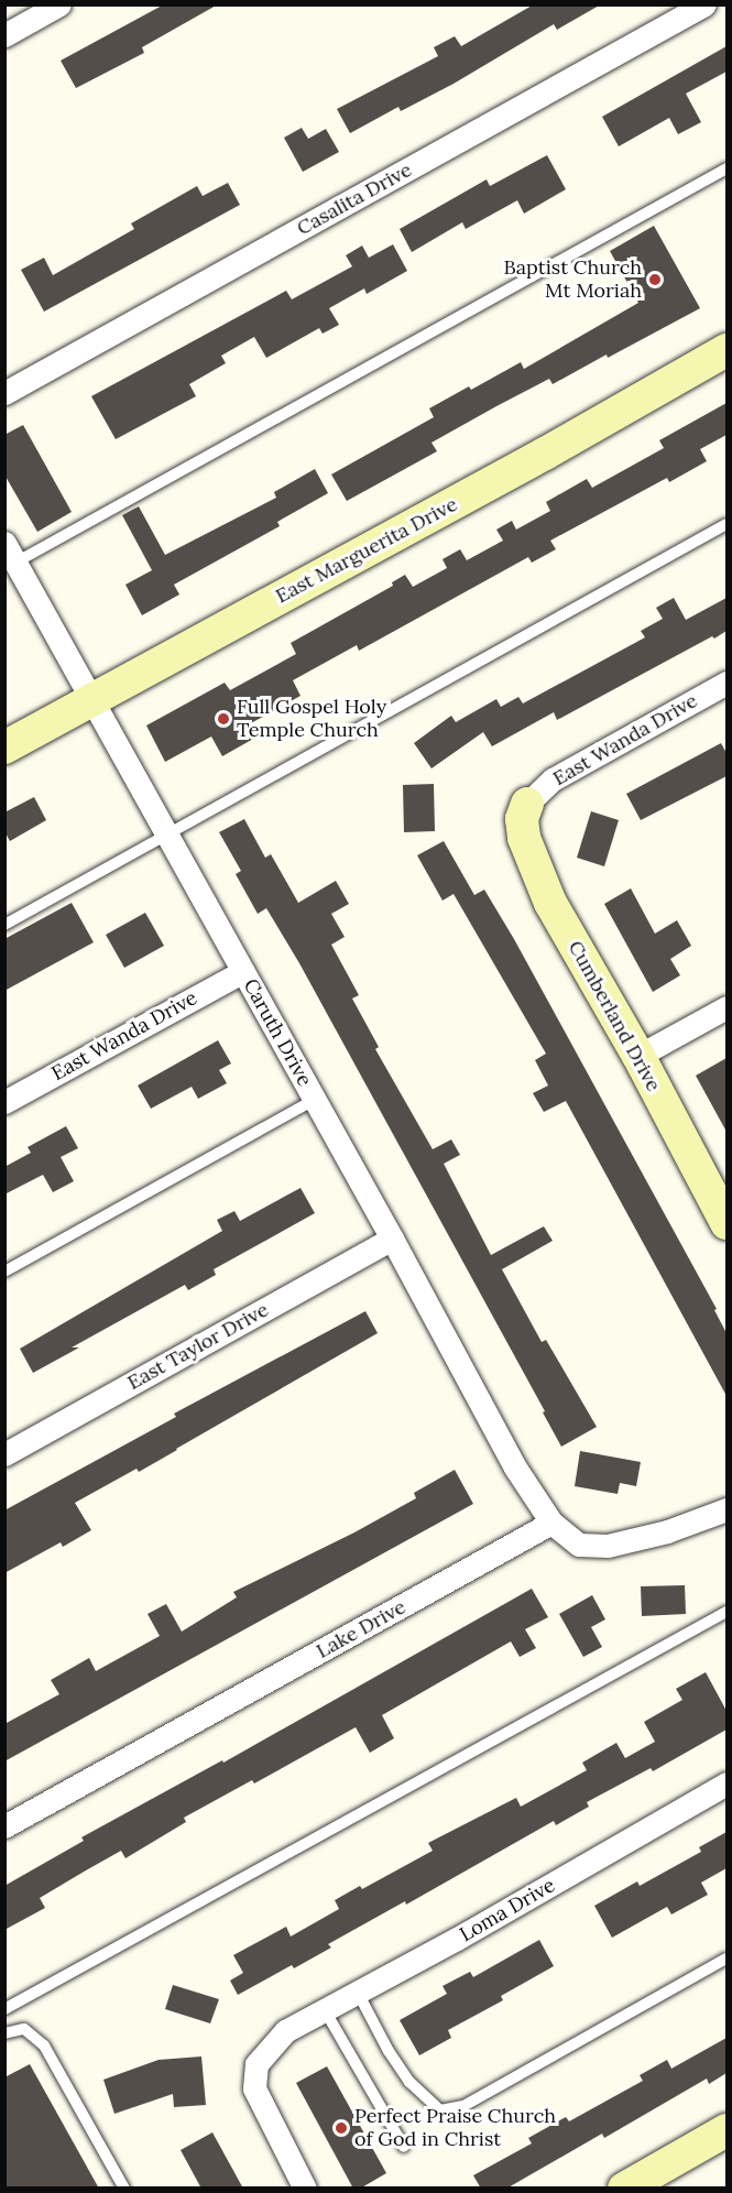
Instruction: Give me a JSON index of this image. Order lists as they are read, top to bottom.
{
  "streets": {
    "street": [
      "Casalita Drive",
      "East Marguerita Drive",
      "East Wanda Drive",
      "Cumberland Drive",
      "Caruth Drive",
      "East Taylor Drive",
      "Lake Drive",
      "Loma Drive"
    ]
  },
  "crossings": [
    ["East Marguerita Drive", "Caruth Drive"],
    ["East Wanda Drive", "Cumberland Drive"],
    ["East Wanda Drive", "Caruth Drive"],
    ["Caruth Drive", "East Taylor Drive"],
    ["Caruth Drive", "Lake Drive"]
  ],
  "places": ["Baptist Church Mt Moriah", "Full Gospel Holy Temple Church", "Perfect Praise Church of God in Christ"]
}
